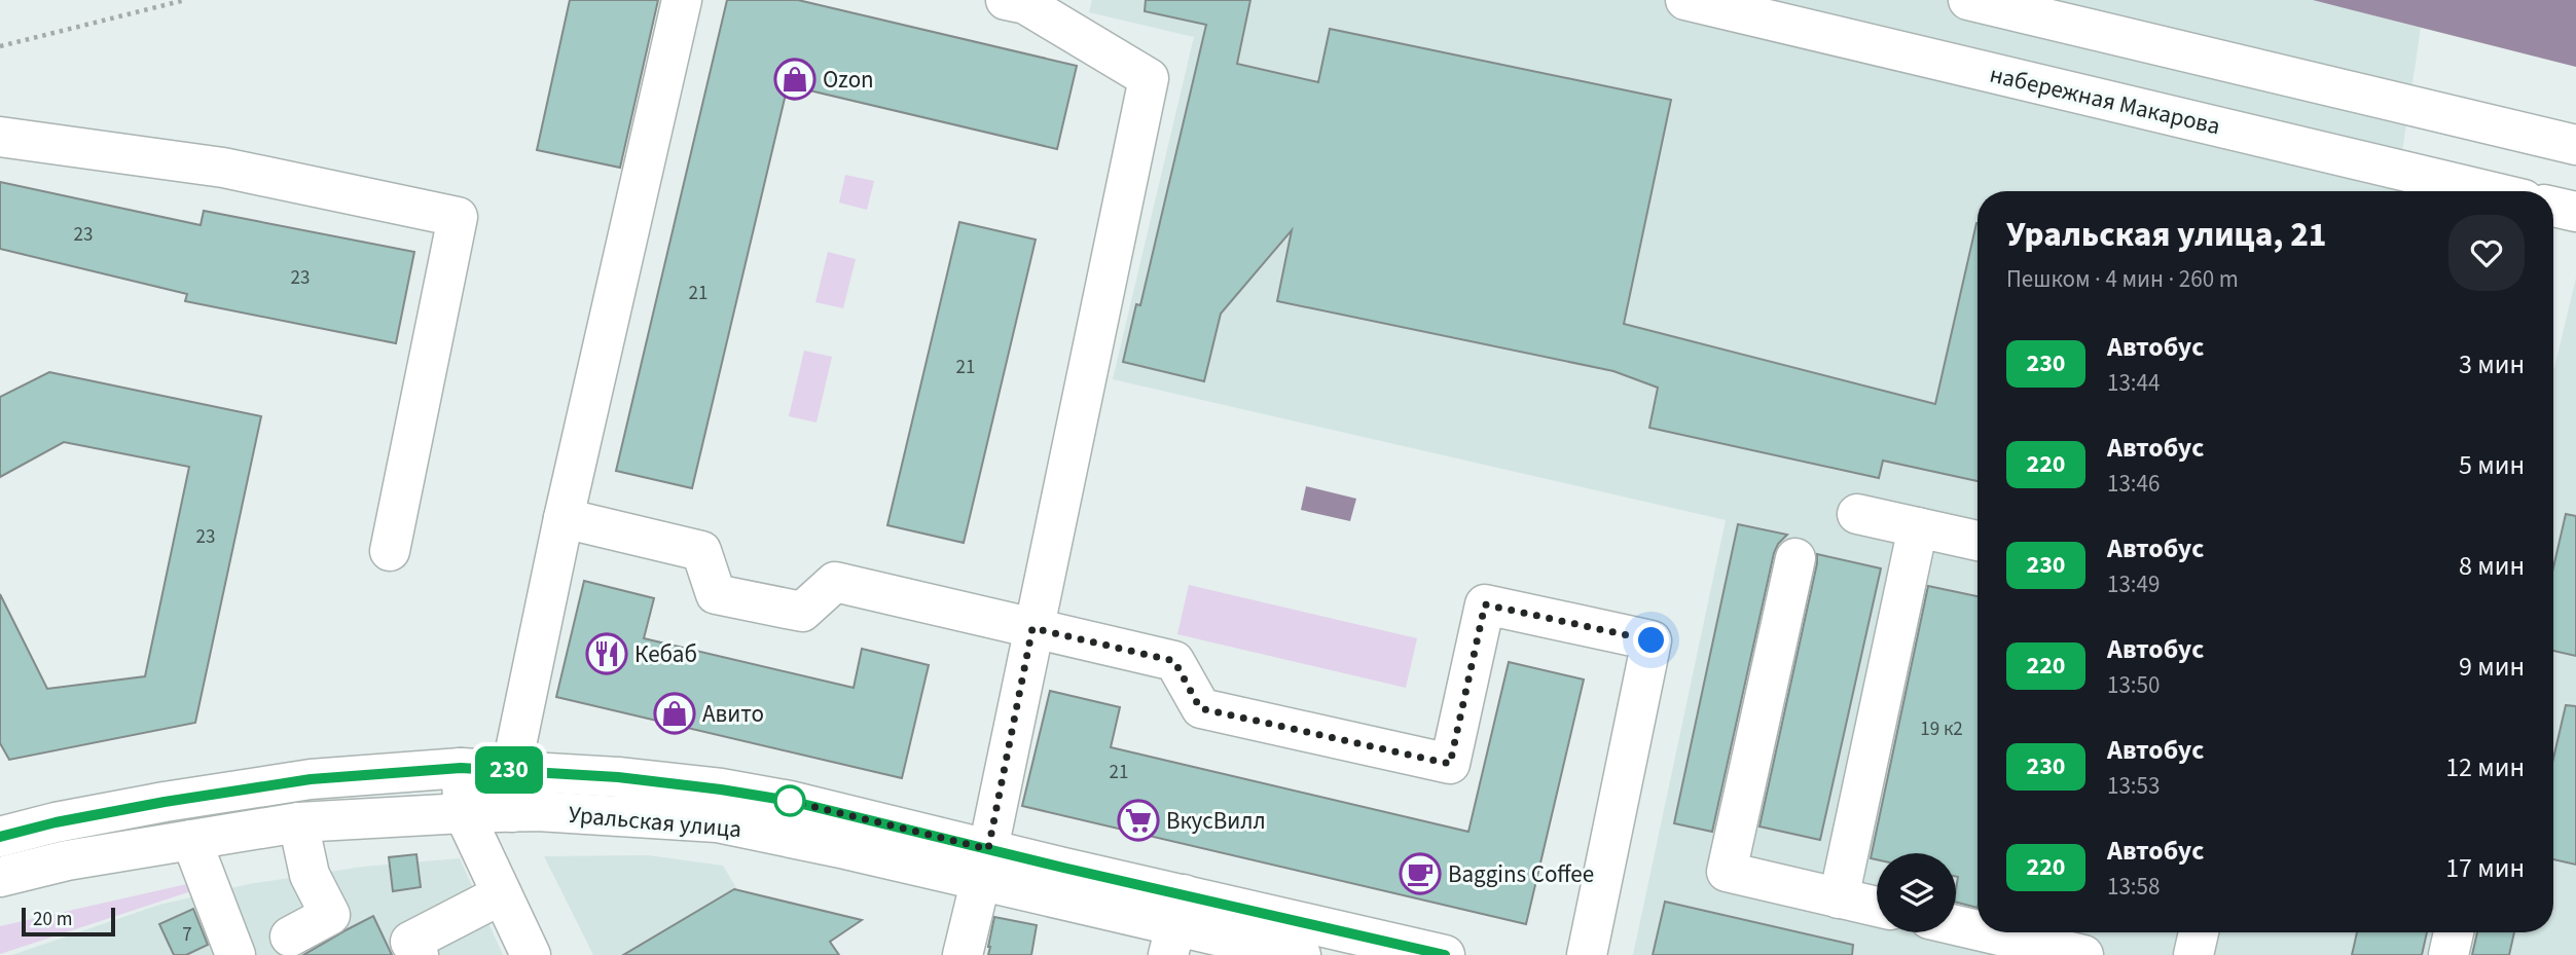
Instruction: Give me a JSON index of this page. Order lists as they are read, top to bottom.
{
  "streets": {
    "main road": ["набережная Макарова", "Уральская улица"]
  },
  "places": {
    "shop": ["Ozon", "Авито"],
    "restaurant": ["Кебаб"],
    "supermarket": ["ВкусВилл"],
    "cafe": ["Baggins Coffee"]
  },
  "lines": ["bus line 230"],
  "house_numbers": [
    "23",
    "23",
    "21",
    "21",
    "23",
    "19 к2",
    "21",
    "7"
  ],
  "scale_bar": "20 m",
  "page": {
    "on_map": "230",
    "heading": ["Уральская улица, 21", "Пешком · 4 мин · 260 m"],
    "list": [
      {
        "mark": "230",
        "name": "Автобус",
        "note": "13:44",
        "value": "3 мин"
      },
      {
        "mark": "220",
        "name": "Автобус",
        "note": "13:46",
        "value": "5 мин"
      },
      {
        "mark": "230",
        "name": "Автобус",
        "note": "13:49",
        "value": "8 мин"
      },
      {
        "mark": "220",
        "name": "Автобус",
        "note": "13:50",
        "value": "9 мин"
      },
      {
        "mark": "230",
        "name": "Автобус",
        "note": "13:53",
        "value": "12 мин"
      },
      {
        "mark": "220",
        "name": "Автобус",
        "note": "13:58",
        "value": "17 мин"
      }
    ],
    "scale": "20 m"
  }
}
